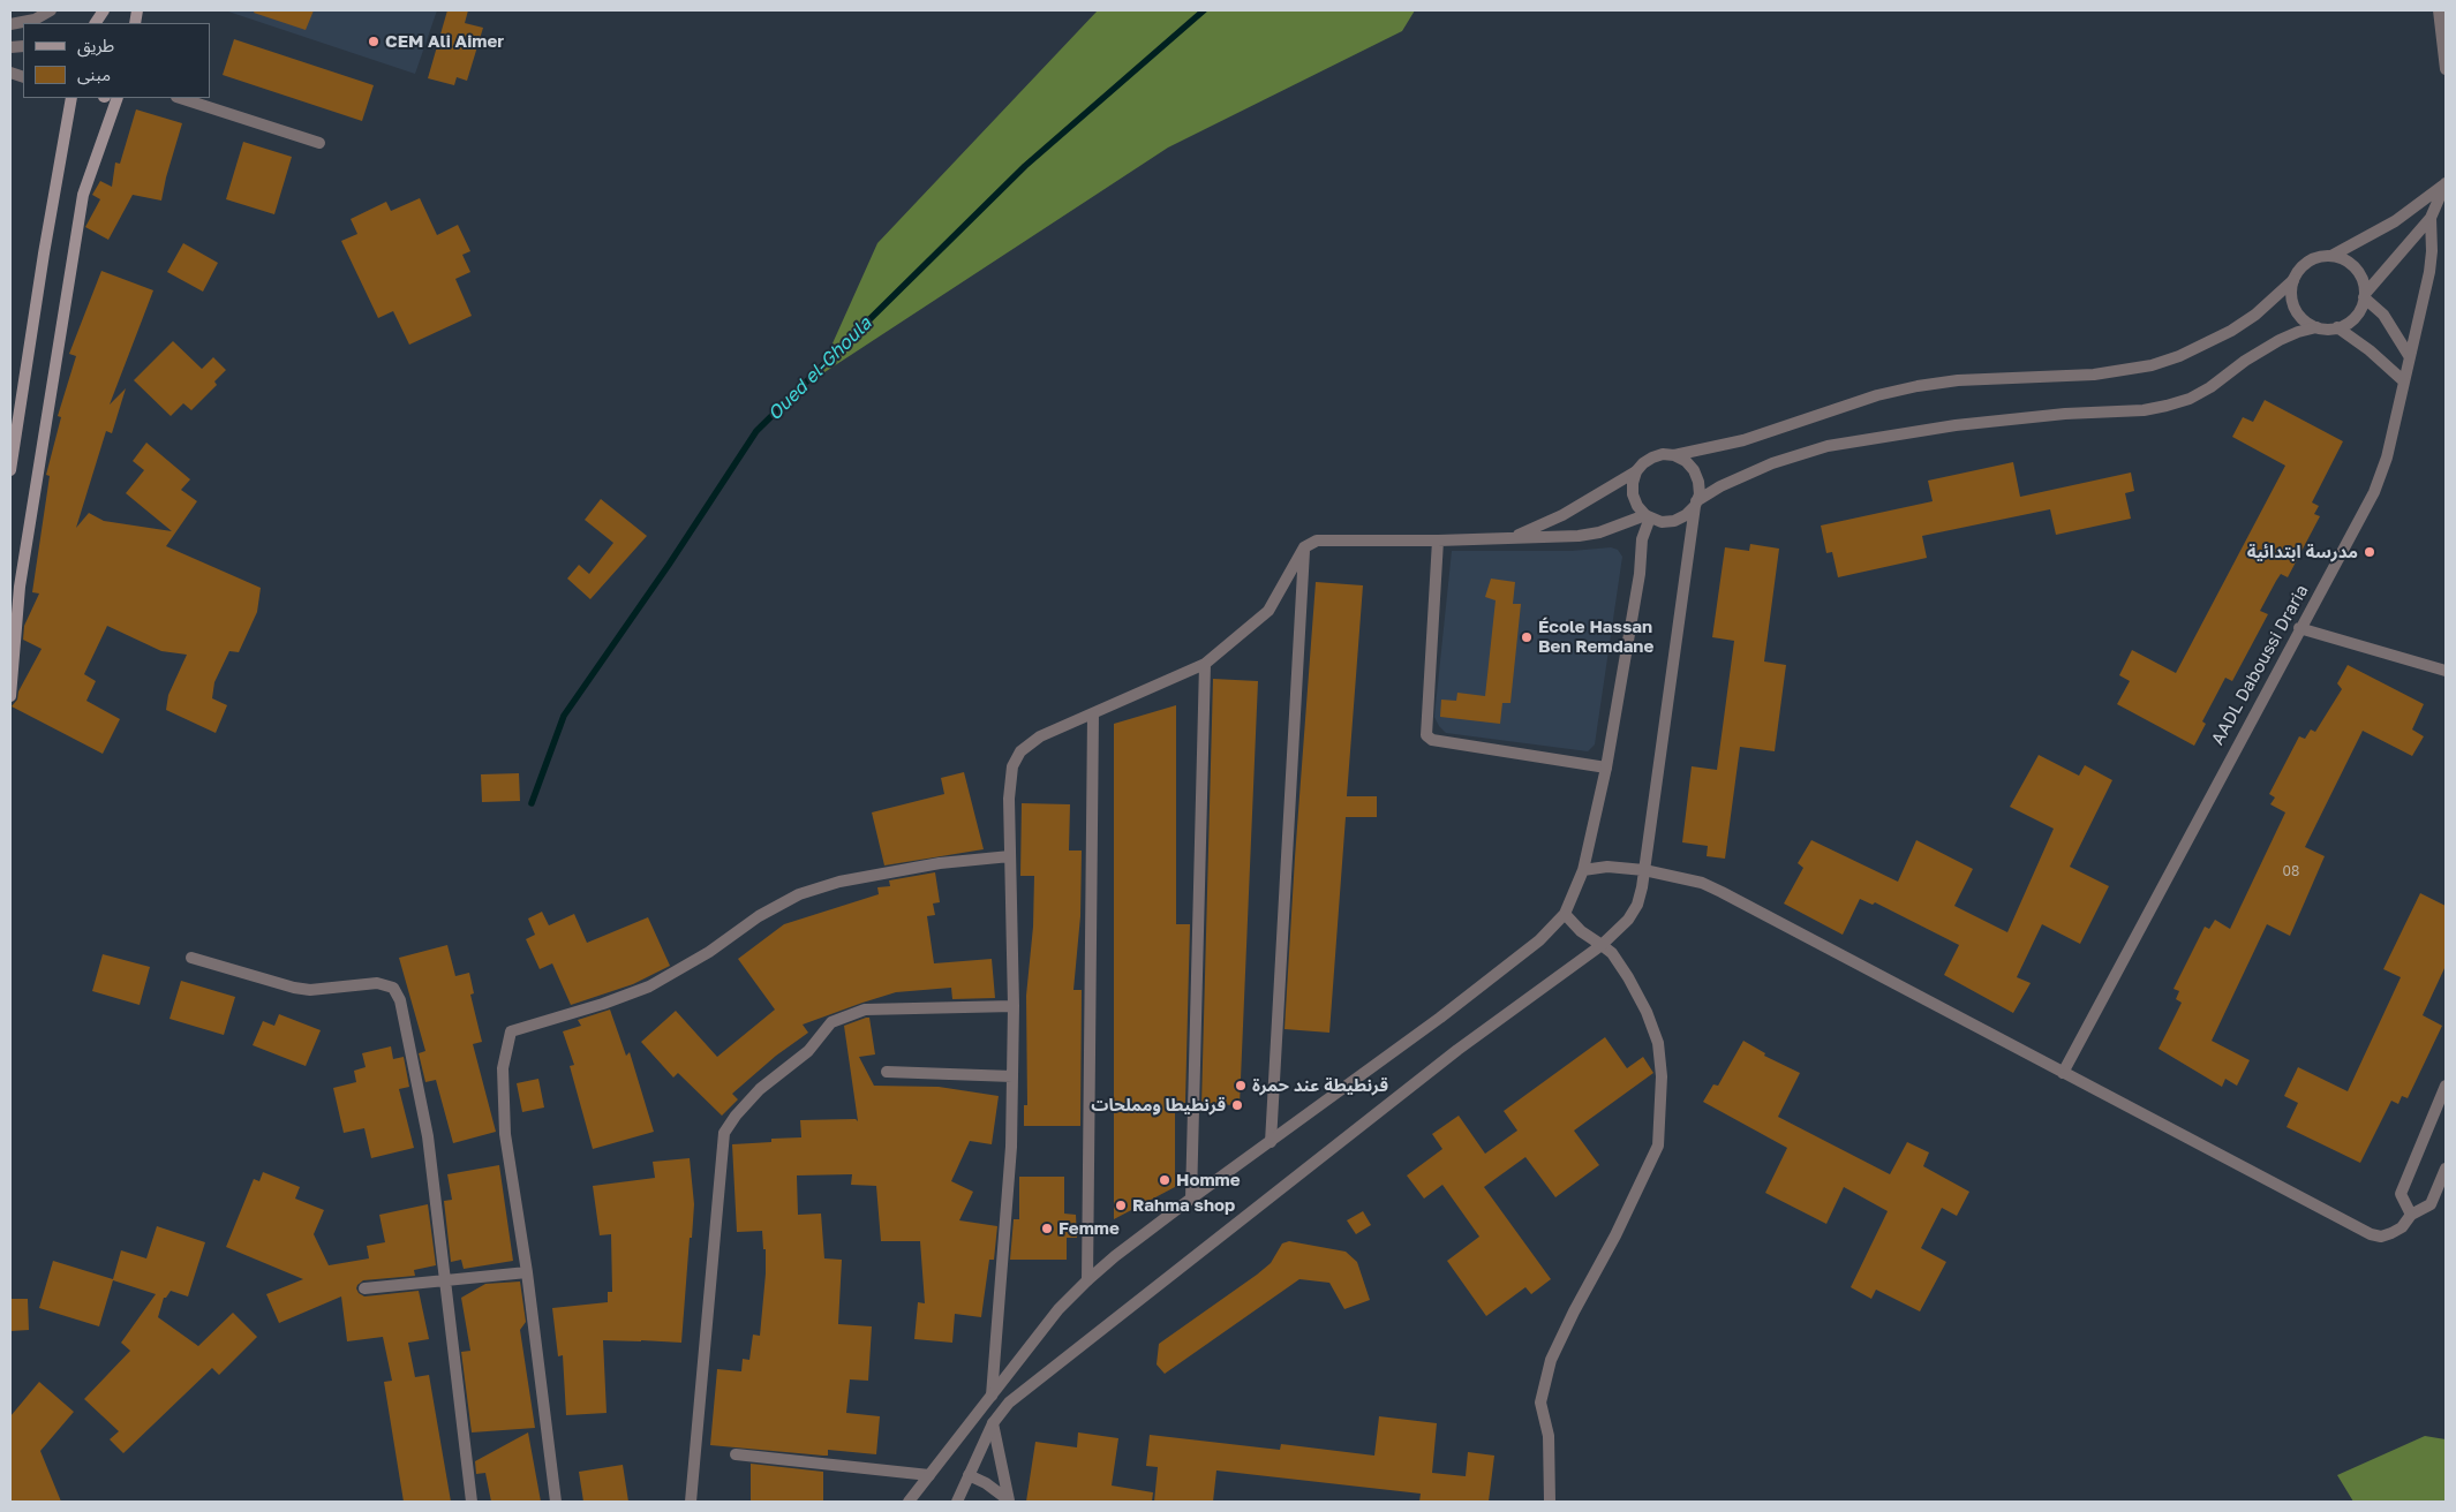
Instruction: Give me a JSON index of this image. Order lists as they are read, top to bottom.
{
  "streets": {
    "street": ["AADL Daboussi Draria"]
  },
  "water": ["Oued el-Ghoula"],
  "places": [
    "CEM Ali Aimer",
    "مدرسة ابتدائية",
    "École Hassan Ben Remdane",
    "قرنطيطة عند حمرة",
    "قرنطيطا ومملحات",
    "Homme",
    "Rahma shop",
    "Femme"
  ],
  "house_numbers": ["08"],
  "legend": ["طريق", "مبنى"]
}
